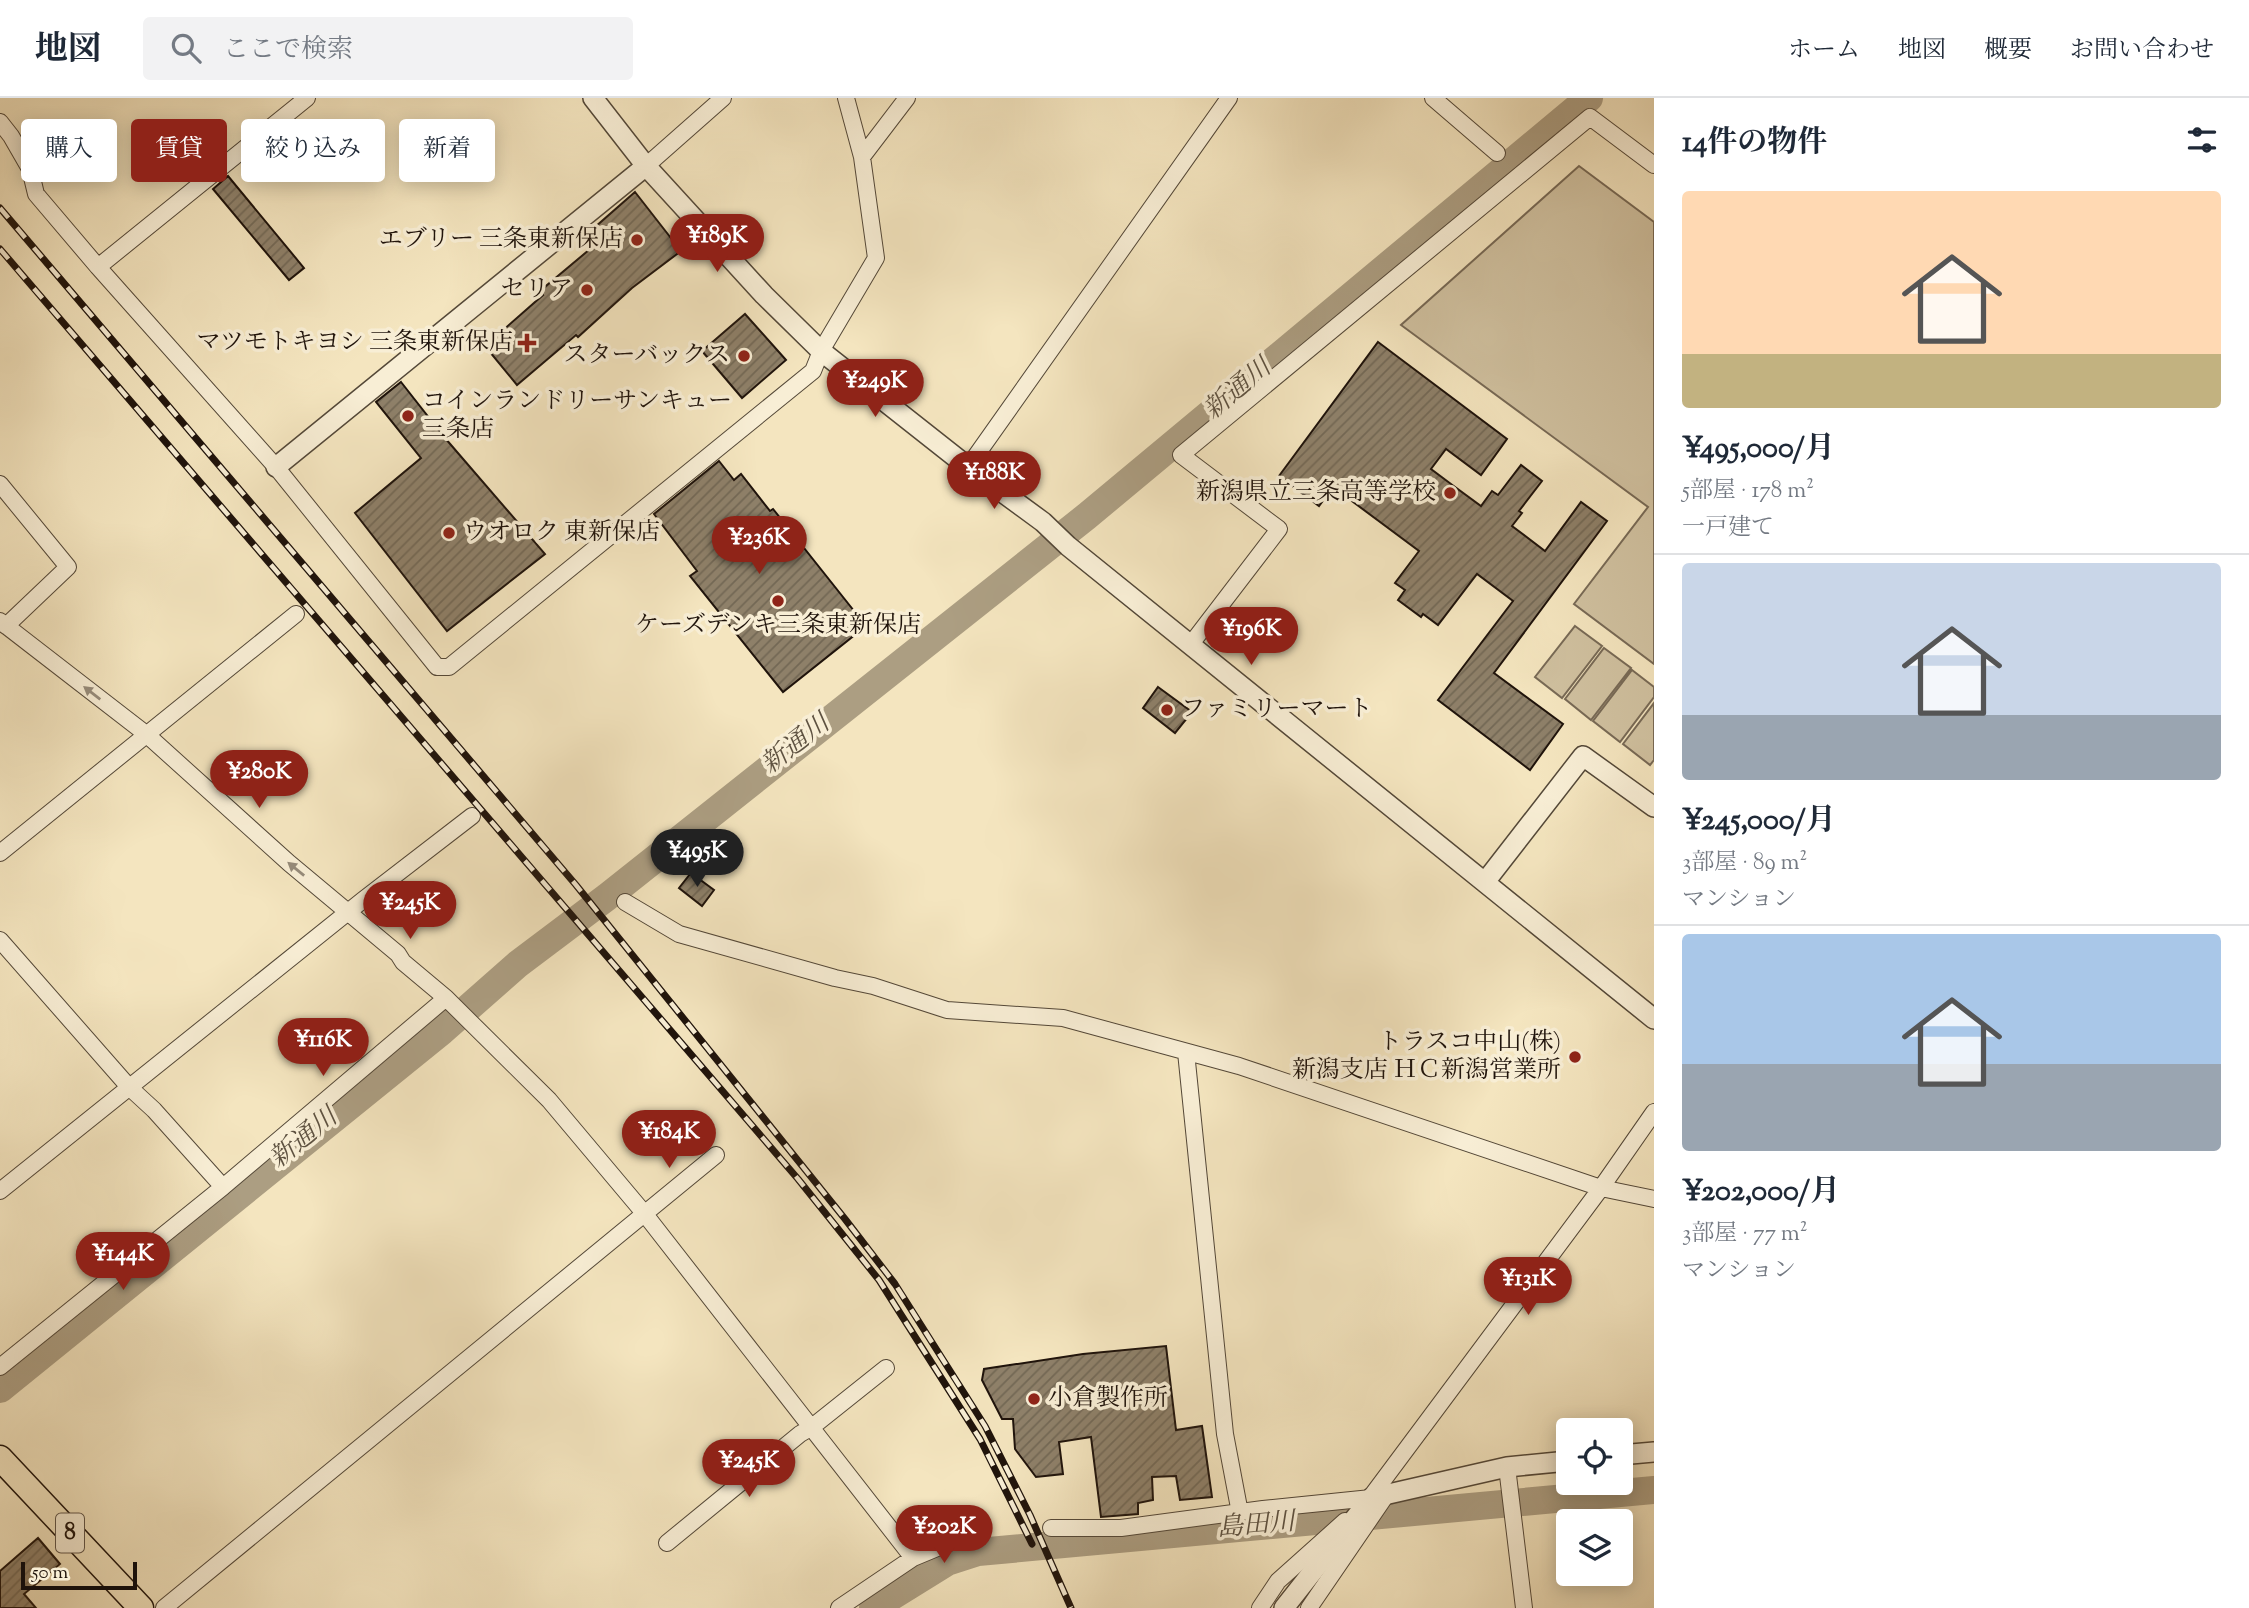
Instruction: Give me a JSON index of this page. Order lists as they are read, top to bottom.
{
  "streets": {
    "main road": ["8"]
  },
  "water": ["新通川", "島田川"],
  "places": {
    "other": [
      "エブリー 三条東新保店",
      "セリア",
      "スターバックス",
      "コインランドリーサンキュー 三条店",
      "新潟県立三条高等学校",
      "ウオロク 東新保店",
      "ケーズデンキ三条東新保店",
      "ファミリーマート",
      "トラスコ中山(株) 新潟支店 ＨＣ新潟営業所",
      "小倉製作所"
    ],
    "health": ["マツモトキヨシ 三条東新保店"]
  },
  "scale_bar": "50 m",
  "page": {
    "header": "地図",
    "search": "ここで検索",
    "nav": [
      "ホーム",
      "地図",
      "概要",
      "お問い合わせ"
    ],
    "heading": "14件の物件",
    "chip": [
      "購入",
      "賃貸",
      "絞り込み",
      "新着"
    ],
    "list": [
      {
        "name": "¥495,000/月",
        "note": "5部屋 · 178 m² · 一戸建て"
      },
      {
        "name": "¥245,000/月",
        "note": "3部屋 · 89 m² · マンション"
      },
      {
        "name": "¥202,000/月",
        "note": "3部屋 · 77 m² · マンション"
      }
    ],
    "price": [
      "¥189K",
      "¥249K",
      "¥188K",
      "¥236K",
      "¥196K",
      "¥280K",
      "¥495K",
      "¥245K",
      "¥116K",
      "¥184K",
      "¥144K",
      "¥131K",
      "¥245K",
      "¥202K"
    ],
    "scale": "50 m"
  }
}
